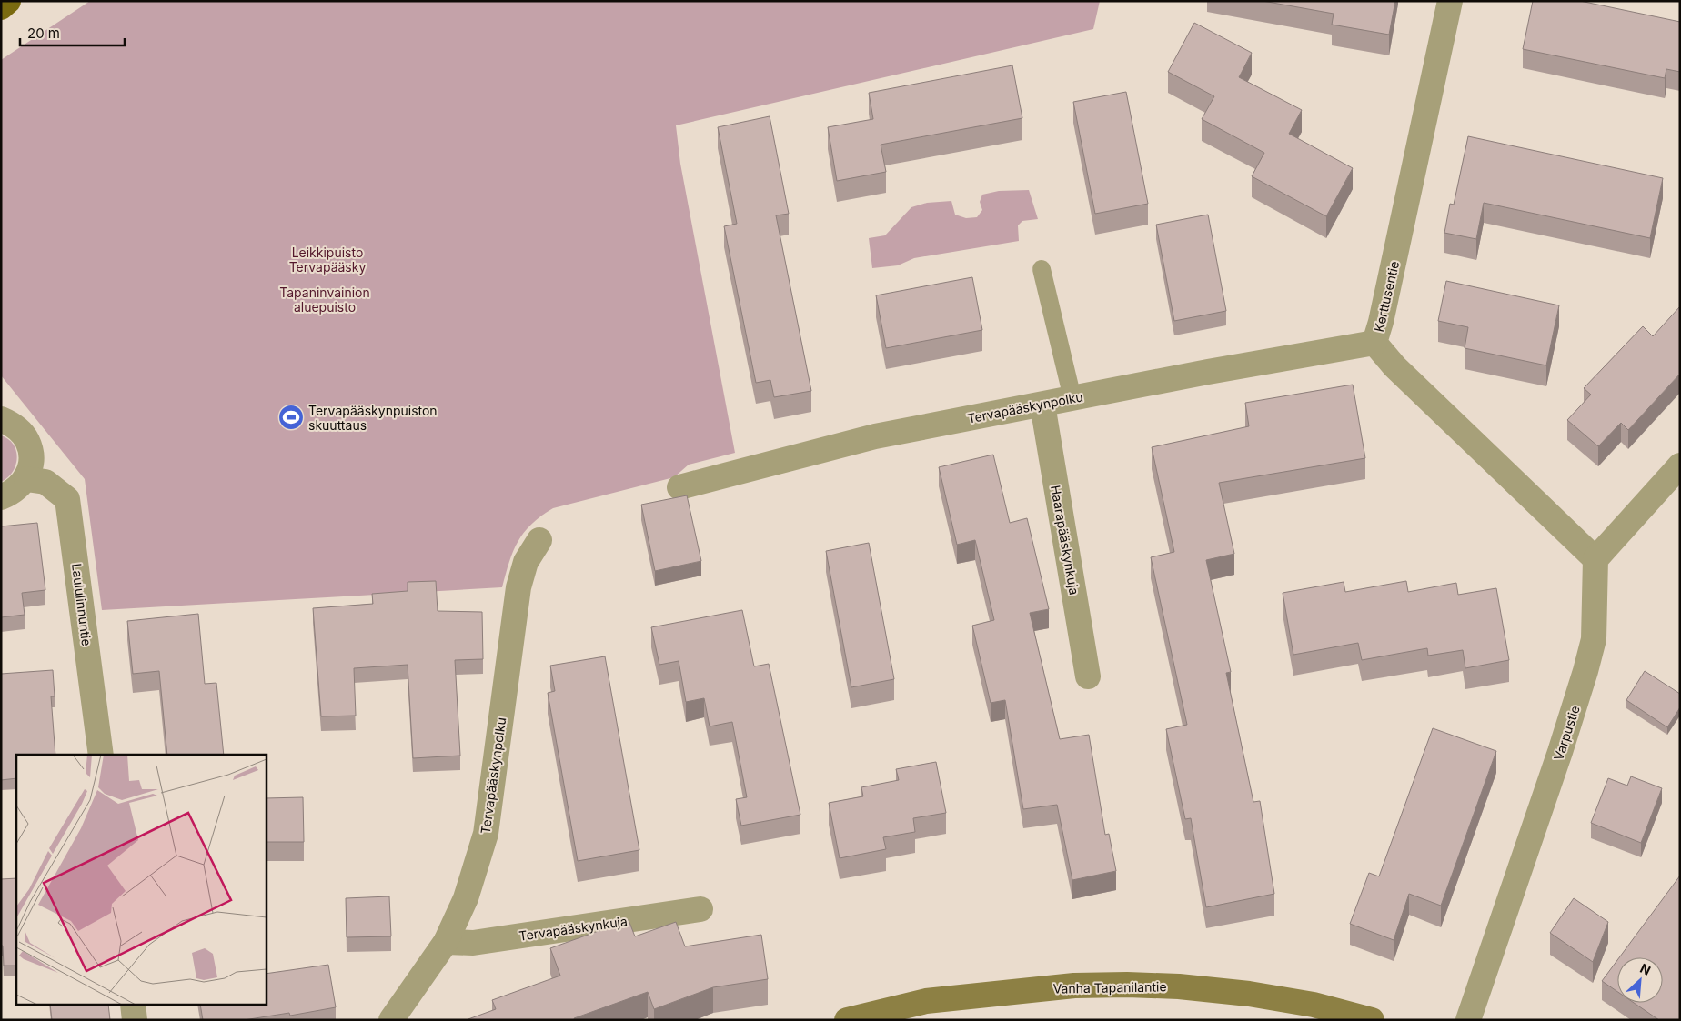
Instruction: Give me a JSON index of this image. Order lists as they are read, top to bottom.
{
  "streets": {
    "street": [
      "Kerttusentie",
      "Tervapääskynpolku",
      "Haarapääskynkuja",
      "Laululinnuntie",
      "Varpustie",
      "Tervapääskynkuja",
      "Vanha Tapanilantie"
    ]
  },
  "crossings": [
    ["Kerttusentie", "Tervapääskynpolku"],
    ["Kerttusentie", "Varpustie"],
    ["Tervapääskynpolku", "Haarapääskynkuja"],
    ["Tervapääskynpolku", "Tervapääskynkuja"]
  ],
  "parks": ["Leikkipuisto Tervapääsky", "Tapaninvainion aluepuisto"],
  "places": {
    "sports": ["Tervapääskynpuiston skuuttaus"]
  },
  "scale_bar": "20 m",
  "north": "top right"
}
